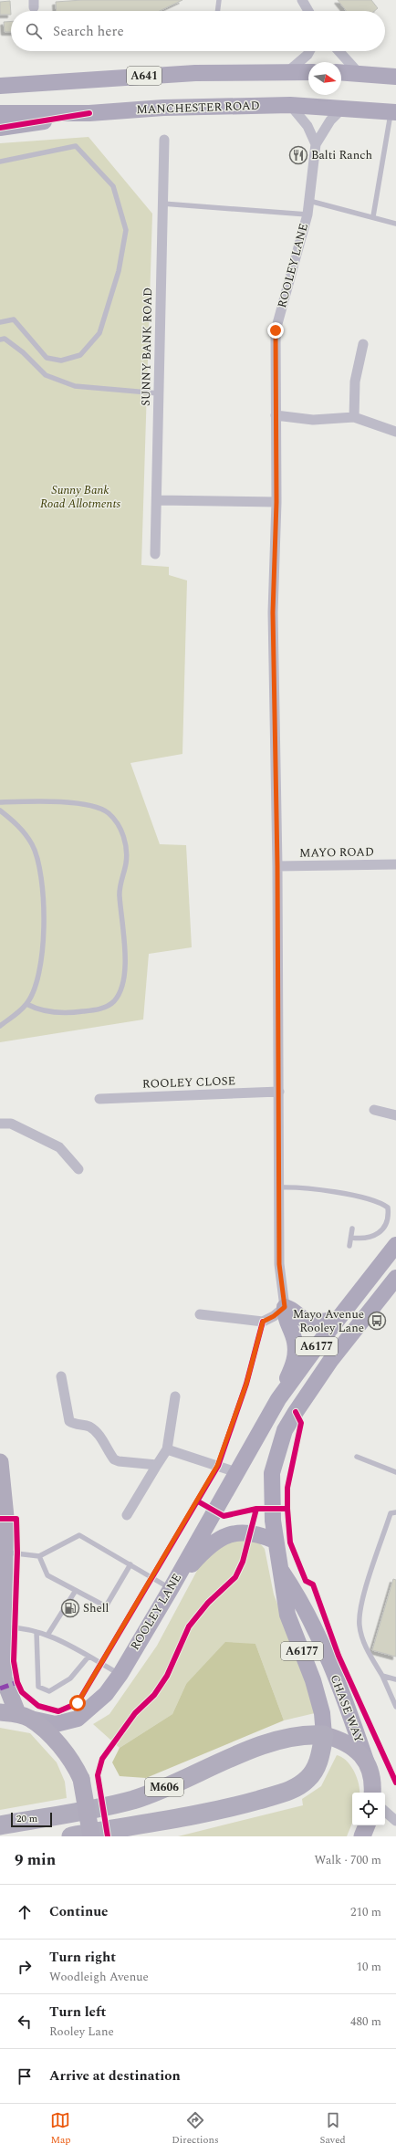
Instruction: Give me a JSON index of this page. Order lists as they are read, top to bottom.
{
  "streets": {
    "highway": ["A6177", "CHASE WAY", "M606"],
    "main road": ["A641", "MANCHESTER ROAD", "ROOLEY LANE"],
    "street": ["SUNNY BANK ROAD", "MAYO ROAD", "ROOLEY CLOSE"]
  },
  "crossings": [
    ["MANCHESTER ROAD", "ROOLEY LANE"],
    ["ROOLEY LANE", "MAYO ROAD"],
    ["ROOLEY LANE", "ROOLEY CLOSE"],
    ["ROOLEY LANE", "A6177"],
    ["A6177", "CHASE WAY"],
    ["CHASE WAY", "M606"]
  ],
  "parks": ["Sunny Bank Road Allotments"],
  "places": {
    "restaurant": ["Balti Ranch"],
    "bus stop": ["Mayo Avenue Rooley Lane"],
    "fuel station": ["Shell"]
  },
  "scale_bar": "20 m",
  "north": "right",
  "page": {
    "search": "Search here",
    "scale": "20 m",
    "heading": ["9 min", "Walk · 700 m"],
    "list": [
      ["Continue", "210 m"],
      ["Turn right", "Woodleigh Avenue", "10 m"],
      ["Turn left", "Rooley Lane", "480 m"],
      "Arrive at destination"
    ],
    "nav": ["Map", "Directions", "Saved"]
  }
}
